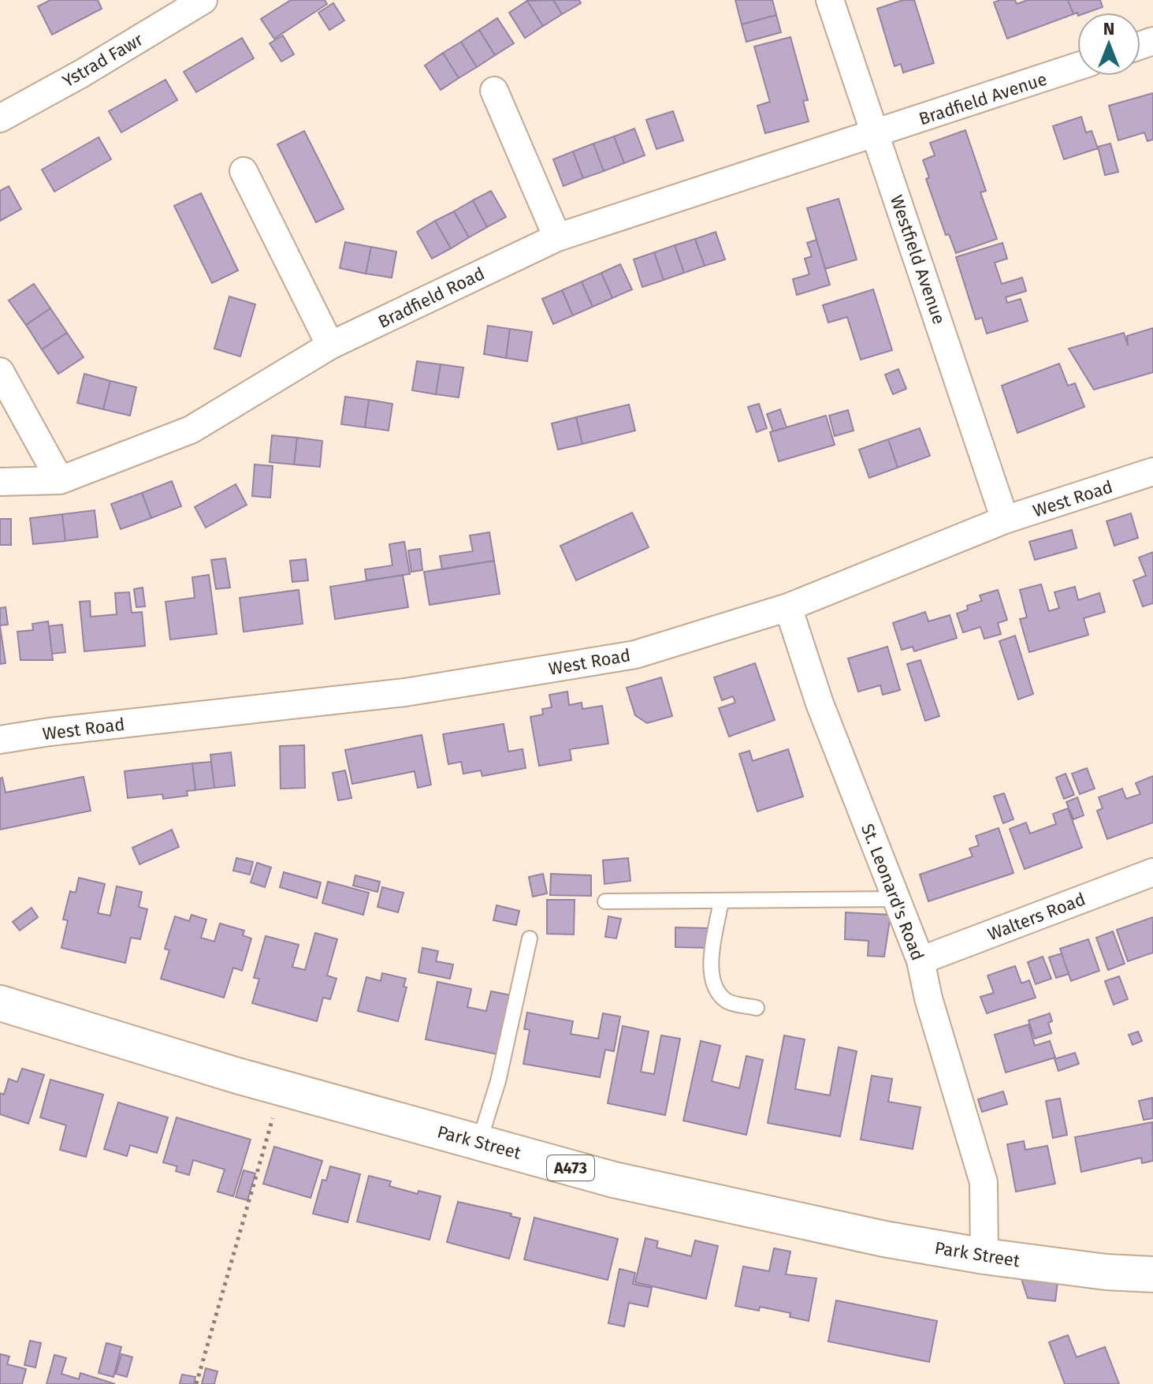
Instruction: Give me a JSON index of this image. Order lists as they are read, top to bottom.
{
  "streets": {
    "main road": ["Park Street", "A473"],
    "street": [
      "Ystrad Fawr",
      "Bradfield Avenue",
      "Westfield Avenue",
      "Bradfield Road",
      "West Road",
      "St. Leonard's Road",
      "Walters Road"
    ]
  },
  "crossings": [
    ["Bradfield Avenue", "Westfield Avenue"],
    ["Bradfield Avenue", "Bradfield Road"],
    ["Westfield Avenue", "Bradfield Road"],
    ["Westfield Avenue", "West Road"],
    ["West Road", "St. Leonard's Road"],
    ["St. Leonard's Road", "Walters Road"],
    ["St. Leonard's Road", "Park Street"]
  ],
  "north": "top"
}
